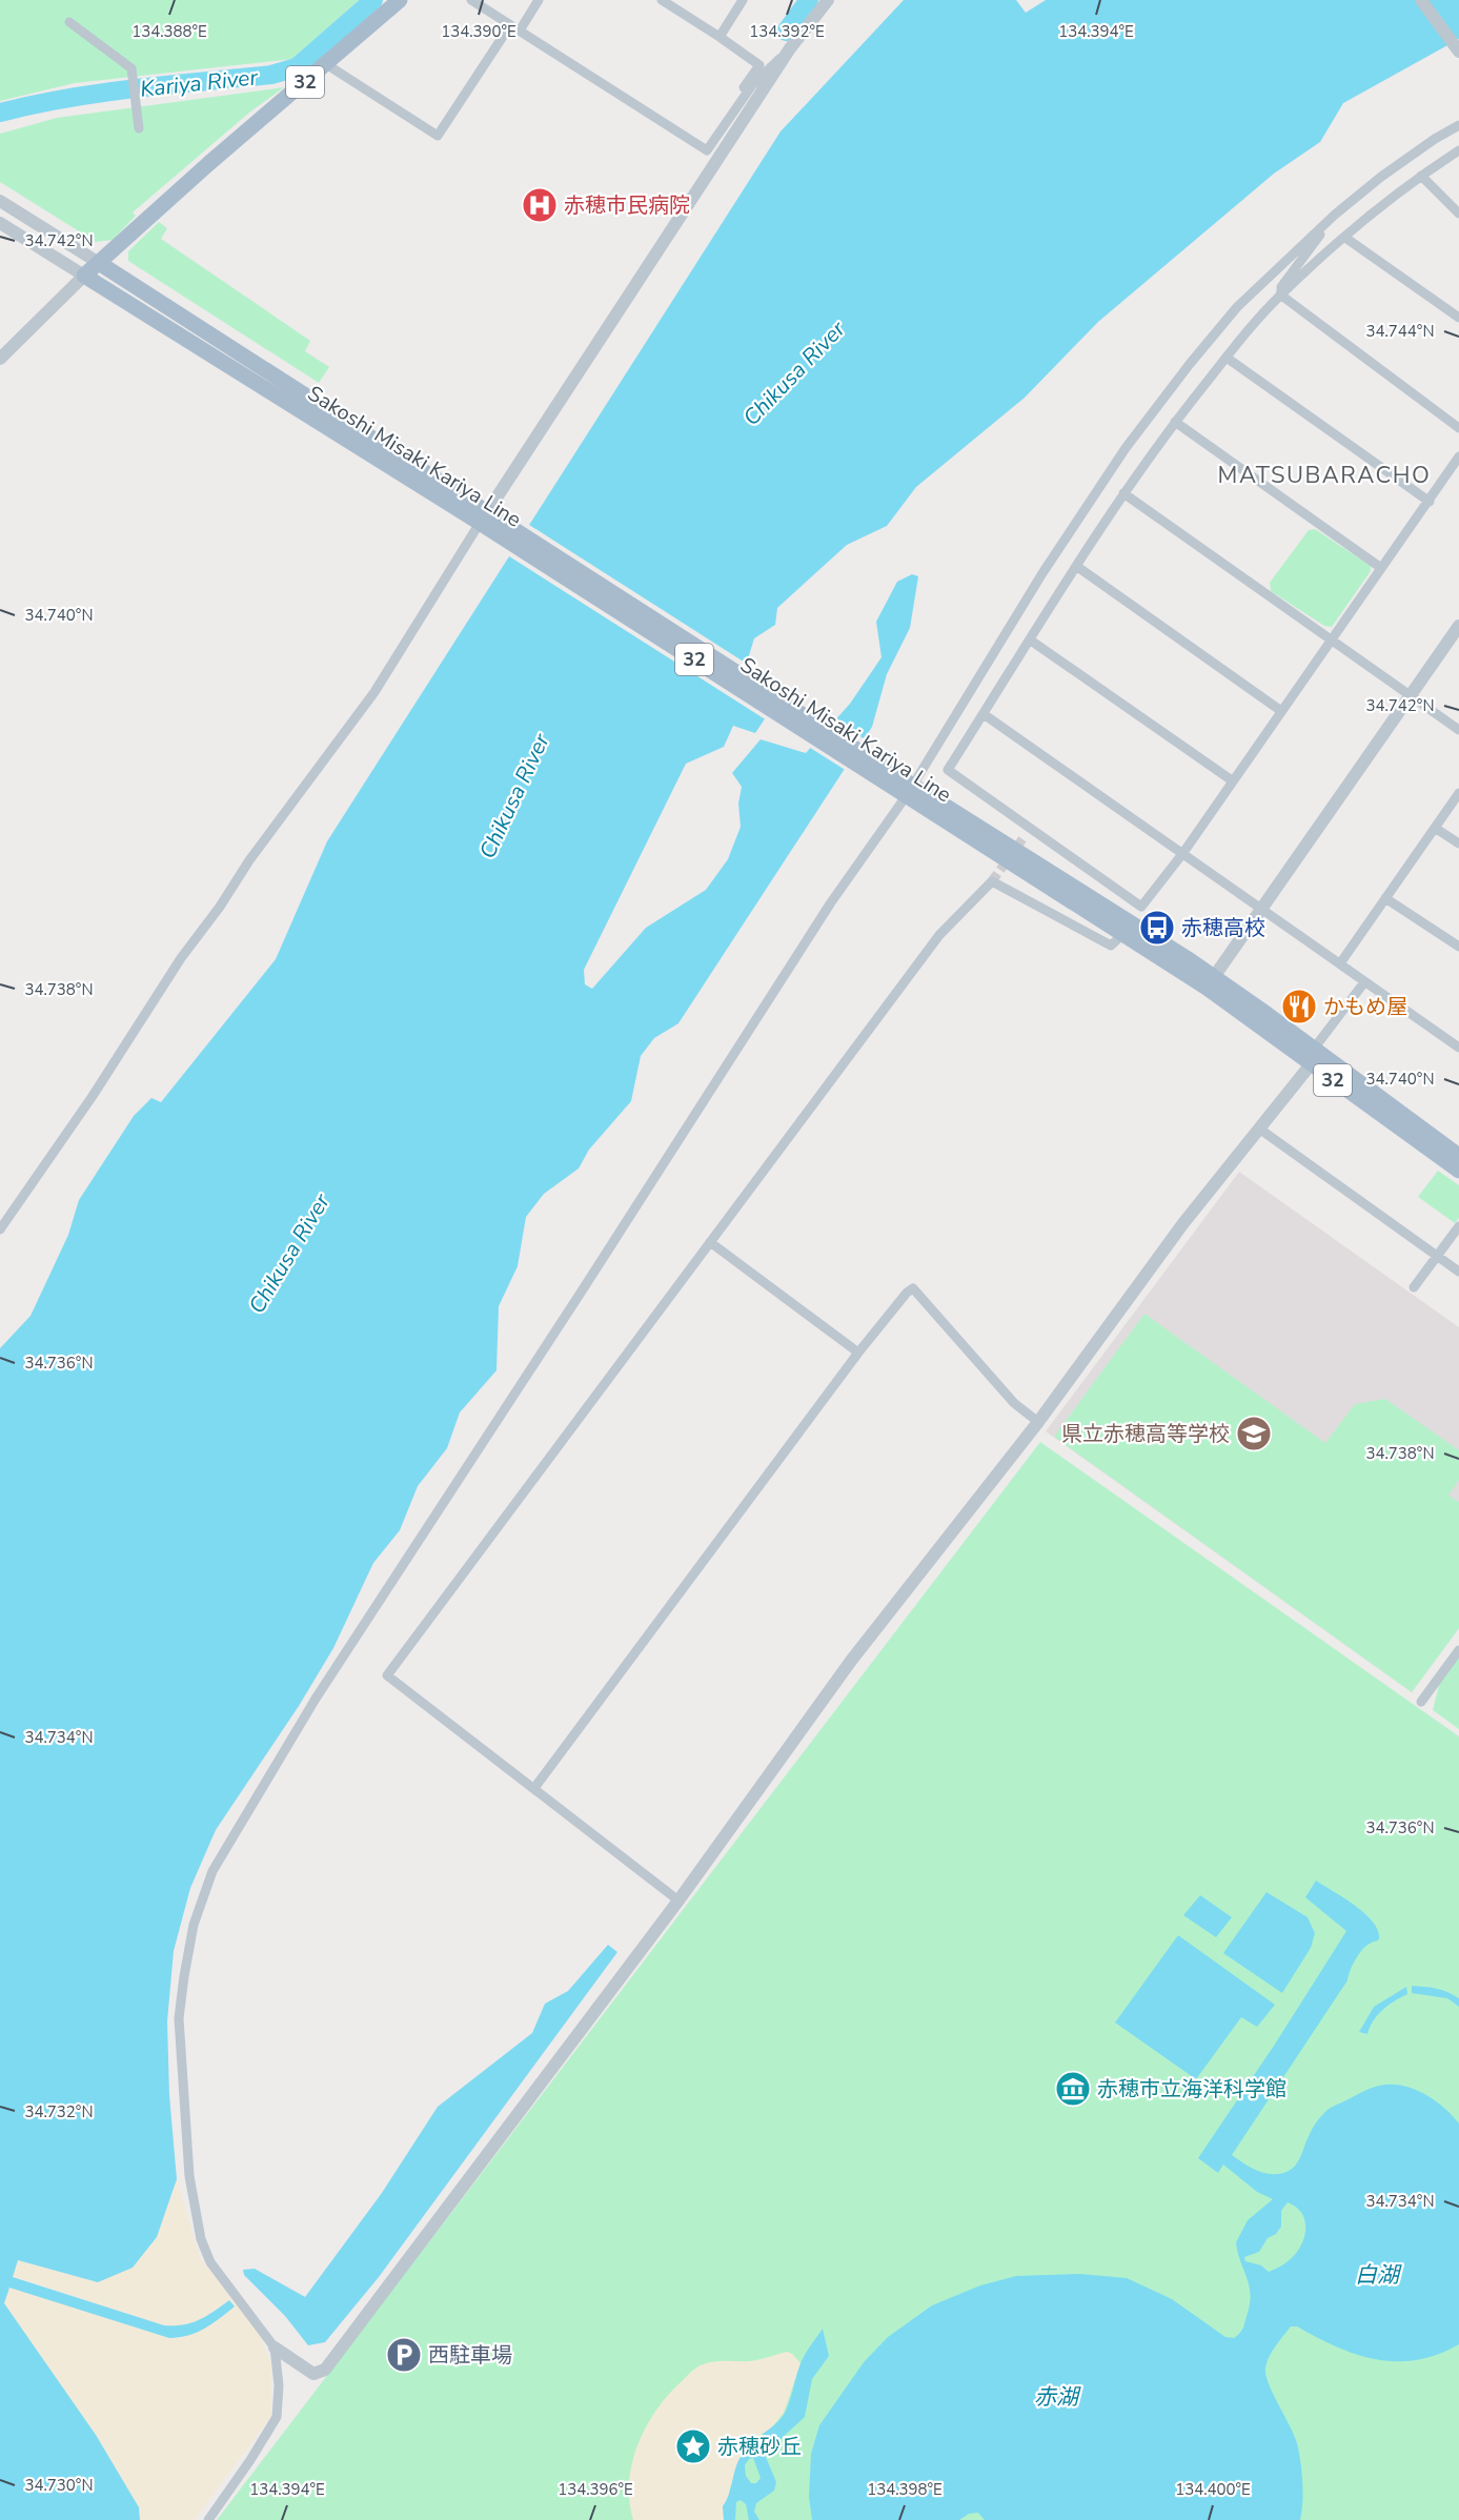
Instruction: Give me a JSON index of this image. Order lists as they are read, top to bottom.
{
  "streets": {
    "main road": ["32", "Sakoshi Misaki Kariya Line"]
  },
  "crossings": [
    ["32", "Sakoshi Misaki Kariya Line"]
  ],
  "districts": ["MATSUBARACHO"],
  "water": [
    "Kariya River",
    "Chikusa River",
    "白湖",
    "赤湖"
  ],
  "places": {
    "hospital": ["赤穂市民病院"],
    "bus stop": ["赤穂高校"],
    "restaurant": ["かもめ屋"],
    "school or university": ["県立赤穂高等学校"],
    "museum": ["赤穂市立海洋科学館"],
    "parking": ["西駐車場"],
    "place": ["赤穂砂丘"]
  },
  "coordinates": [
    "134.388°E",
    "134.390°E",
    "134.392°E",
    "134.394°E",
    "34.742°N",
    "34.744°N",
    "34.740°N",
    "34.738°N",
    "34.736°N",
    "34.734°N",
    "34.732°N",
    "34.730°N",
    "134.396°E",
    "134.398°E",
    "134.400°E"
  ]
}
